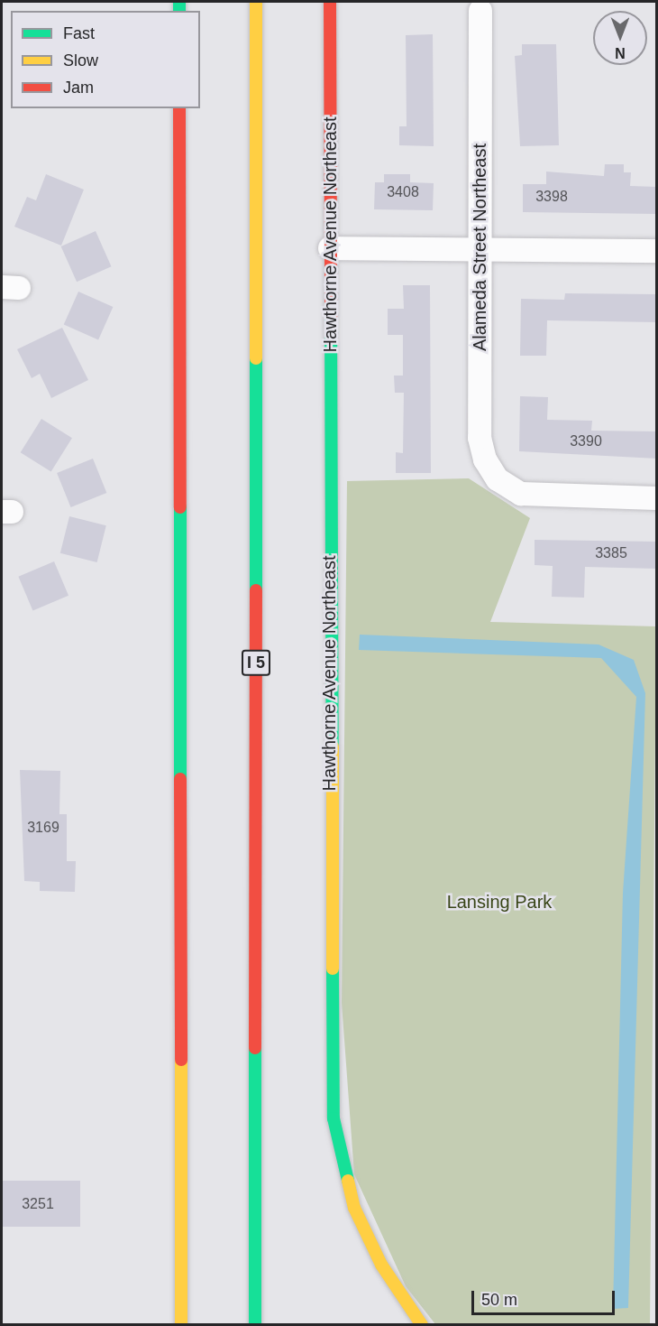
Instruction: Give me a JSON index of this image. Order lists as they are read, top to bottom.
{
  "streets": {
    "main road": ["Hawthorne Avenue Northeast", "I 5"],
    "street": ["Alameda Street Northeast"]
  },
  "parks": ["Lansing Park"],
  "house_numbers": [
    "3408",
    "3398",
    "3390",
    "3385",
    "3169",
    "3251"
  ],
  "legend": ["Fast", "Slow", "Jam"],
  "scale_bar": "50 m",
  "north": "bottom"
}
